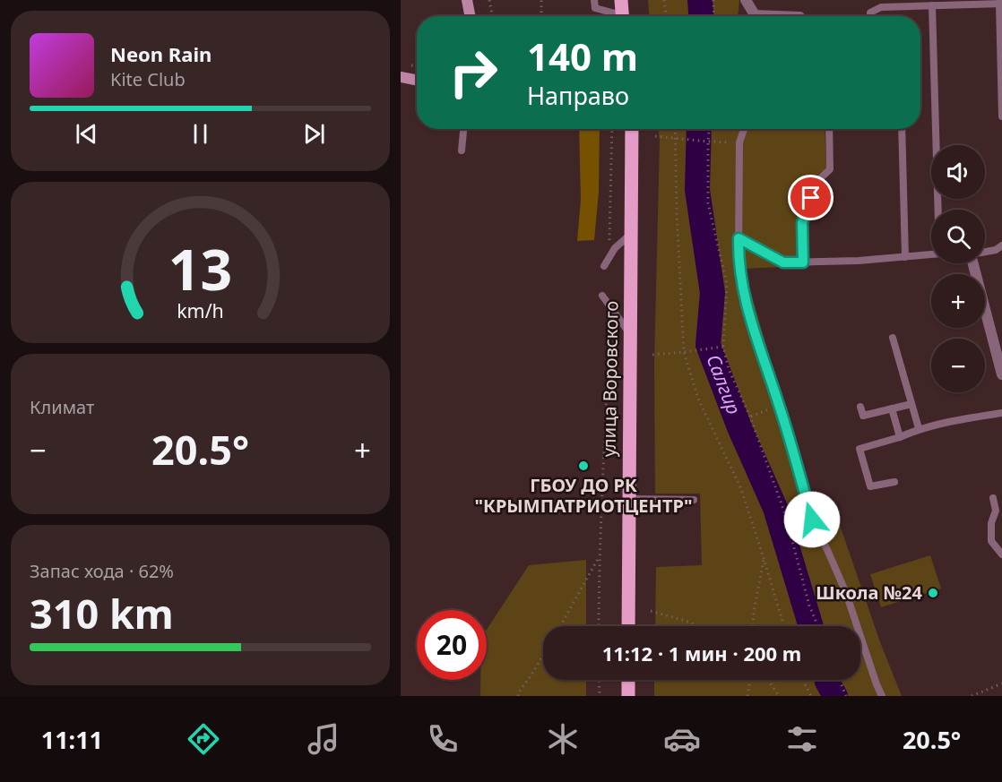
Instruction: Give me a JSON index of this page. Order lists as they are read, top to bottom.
{
  "streets": {
    "main road": ["улица Воровского"]
  },
  "water": ["Салгир"],
  "places": ["ГБОУ ДО РК \"КРЫМПАТРИОТЦЕНТР\"", "Школа №24"],
  "page": {
    "turn": ["140 m", "Направо"],
    "song": ["Neon Rain", "Kite Club"],
    "map_buttons": ["+", "−"],
    "tile": [
      "Климат",
      ["Запас хода · 62%", "310 km"]
    ],
    "heat": ["−", "20.5°", "+"],
    "limit": "20",
    "trip": "11:12 · 1 мин · 200 m",
    "tabs": ["11:11", "20.5°"],
    "gauge": ["13", "km/h"]
  }
}
